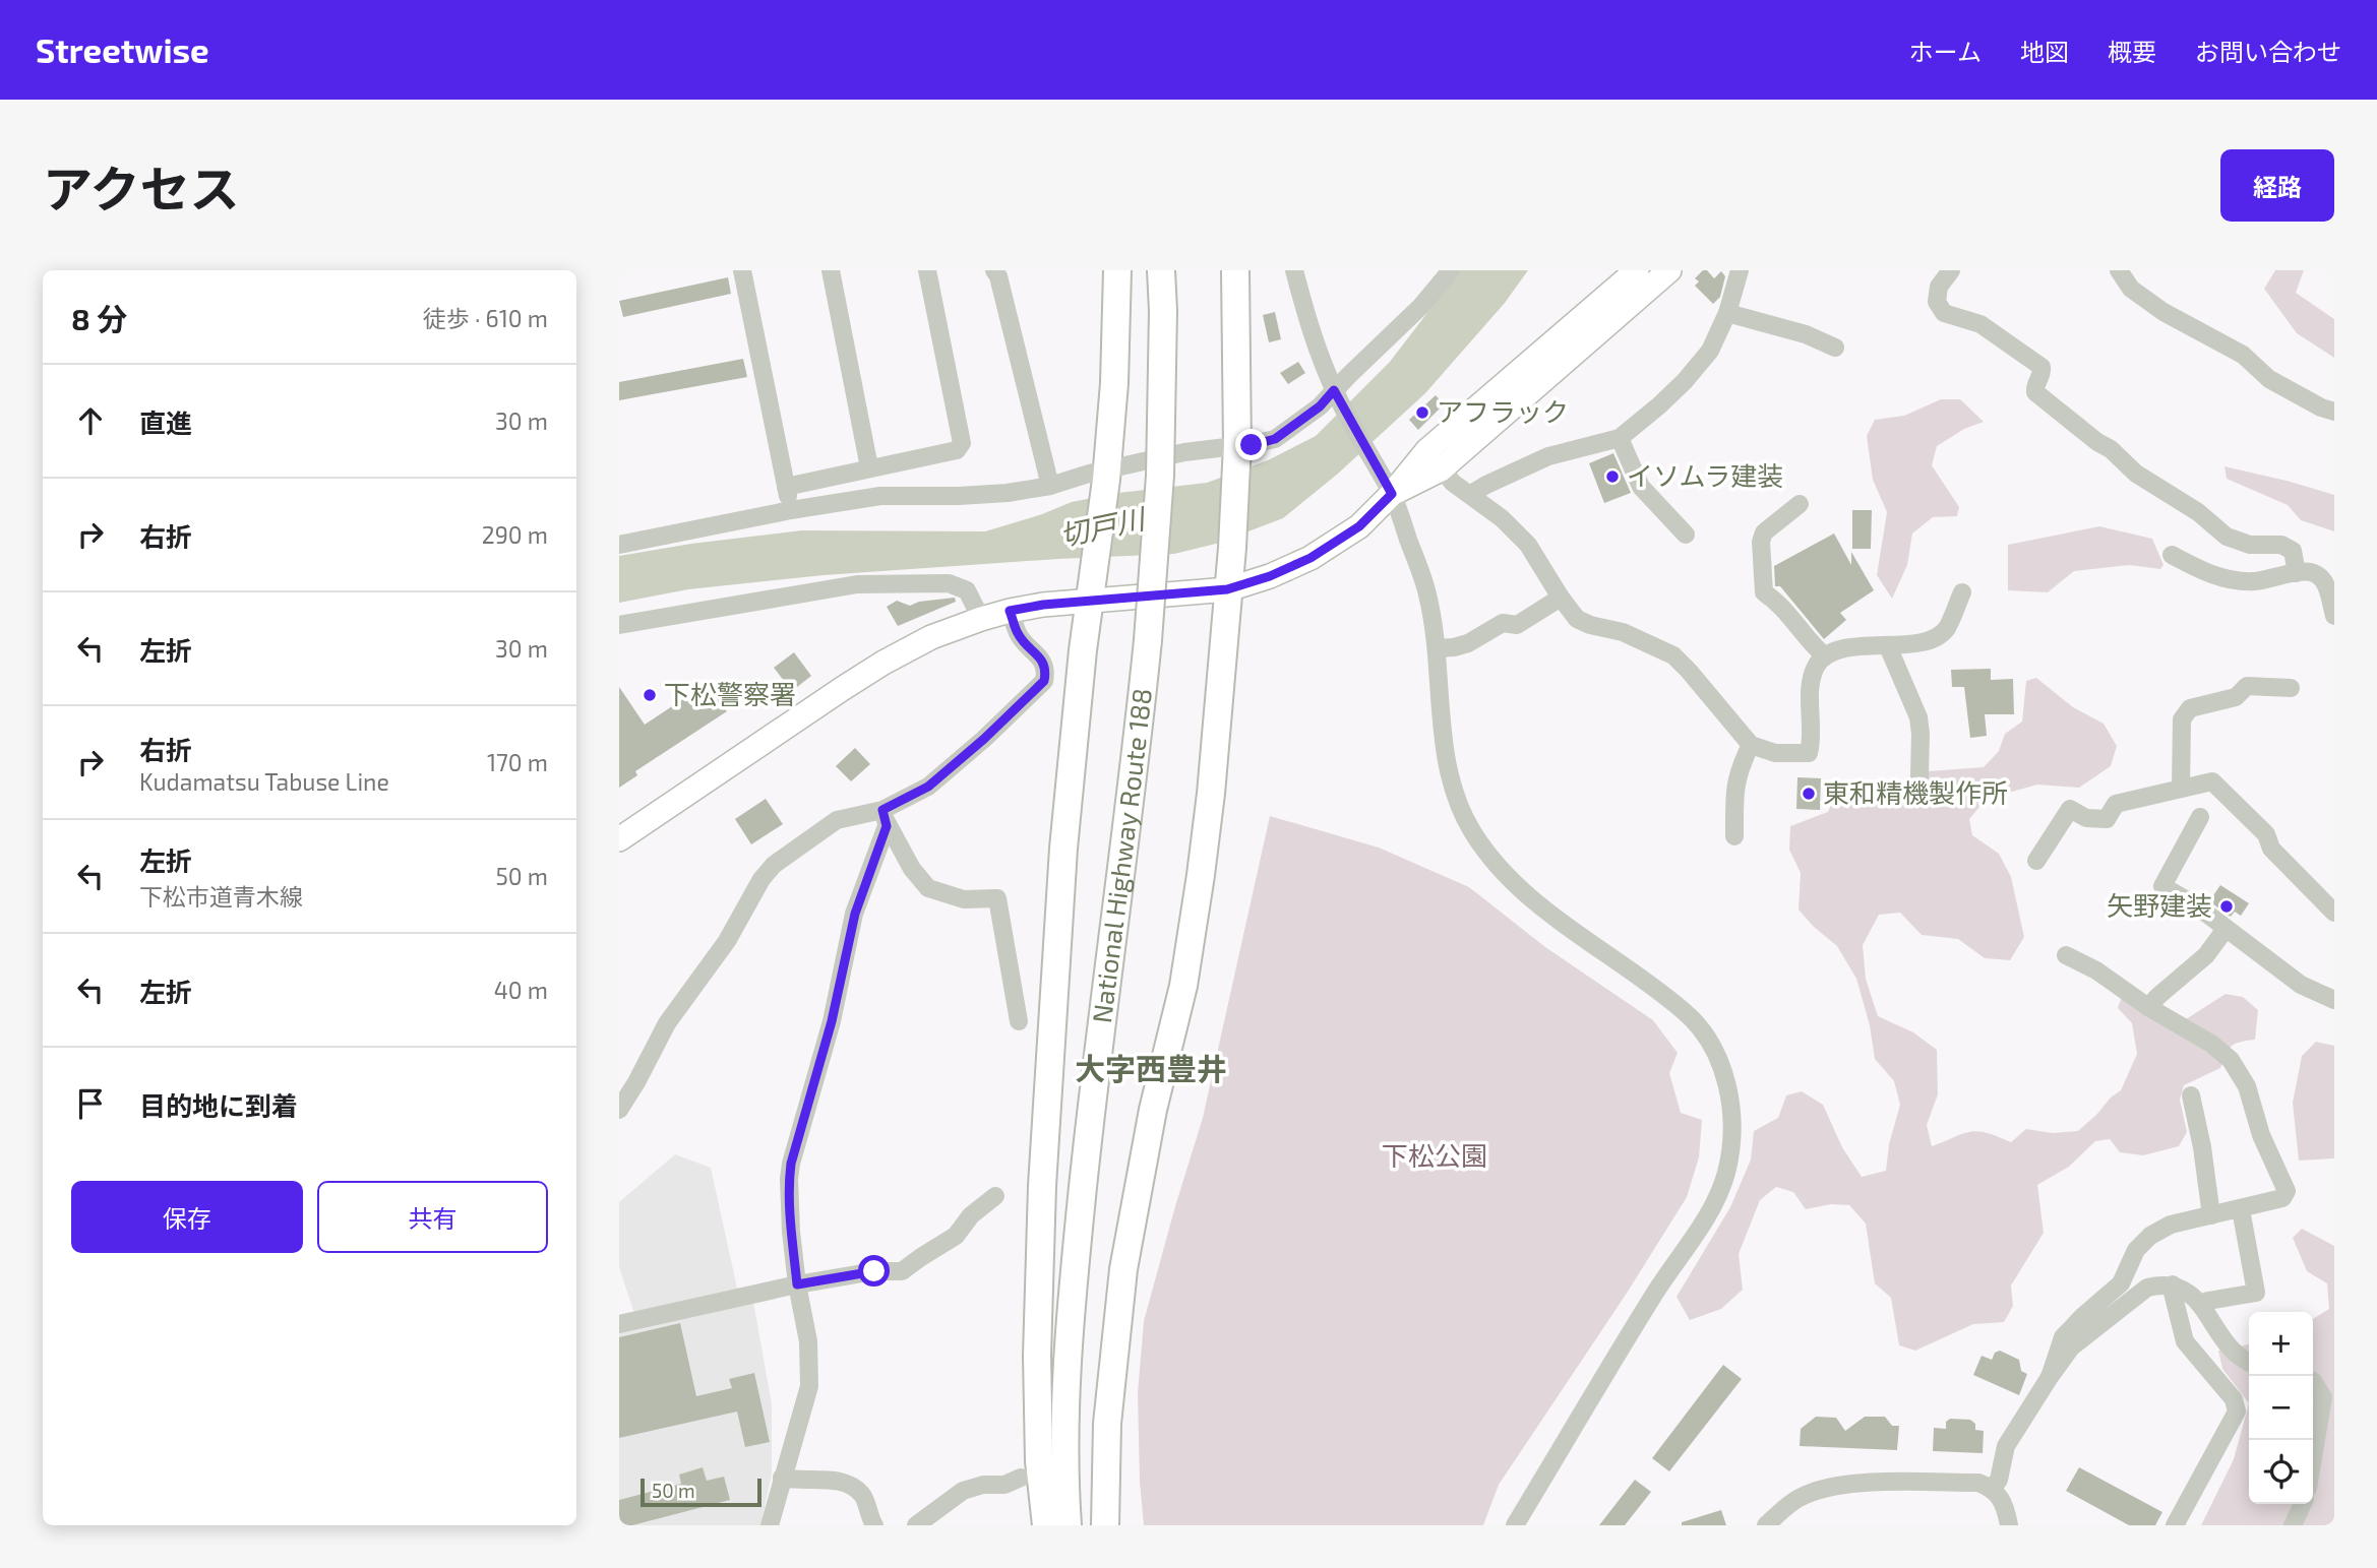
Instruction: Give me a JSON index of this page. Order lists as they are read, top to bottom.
{
  "streets": {
    "highway": ["National Highway Route 188"]
  },
  "districts": ["大字西豊井"],
  "water": ["切戸川"],
  "parks": ["下松公園"],
  "places": [
    "アフラック",
    "イソムラ建装",
    "下松警察署",
    "東和精機製作所",
    "矢野建装"
  ],
  "scale_bar": "50 m",
  "page": {
    "header": "Streetwise",
    "nav": [
      "ホーム",
      "地図",
      "概要",
      "お問い合わせ"
    ],
    "title": "アクセス",
    "buttons": [
      "経路",
      ["保存", "共有"]
    ],
    "heading": ["8 分", "徒歩 · 610 m"],
    "list": [
      ["直進", "30 m"],
      ["右折", "290 m"],
      ["左折", "30 m"],
      ["右折", "Kudamatsu Tabuse Line", "170 m"],
      ["左折", "下松市道青木線", "50 m"],
      ["左折", "40 m"],
      "目的地に到着"
    ],
    "map_buttons": ["+", "−"],
    "scale": "50 m"
  }
}
